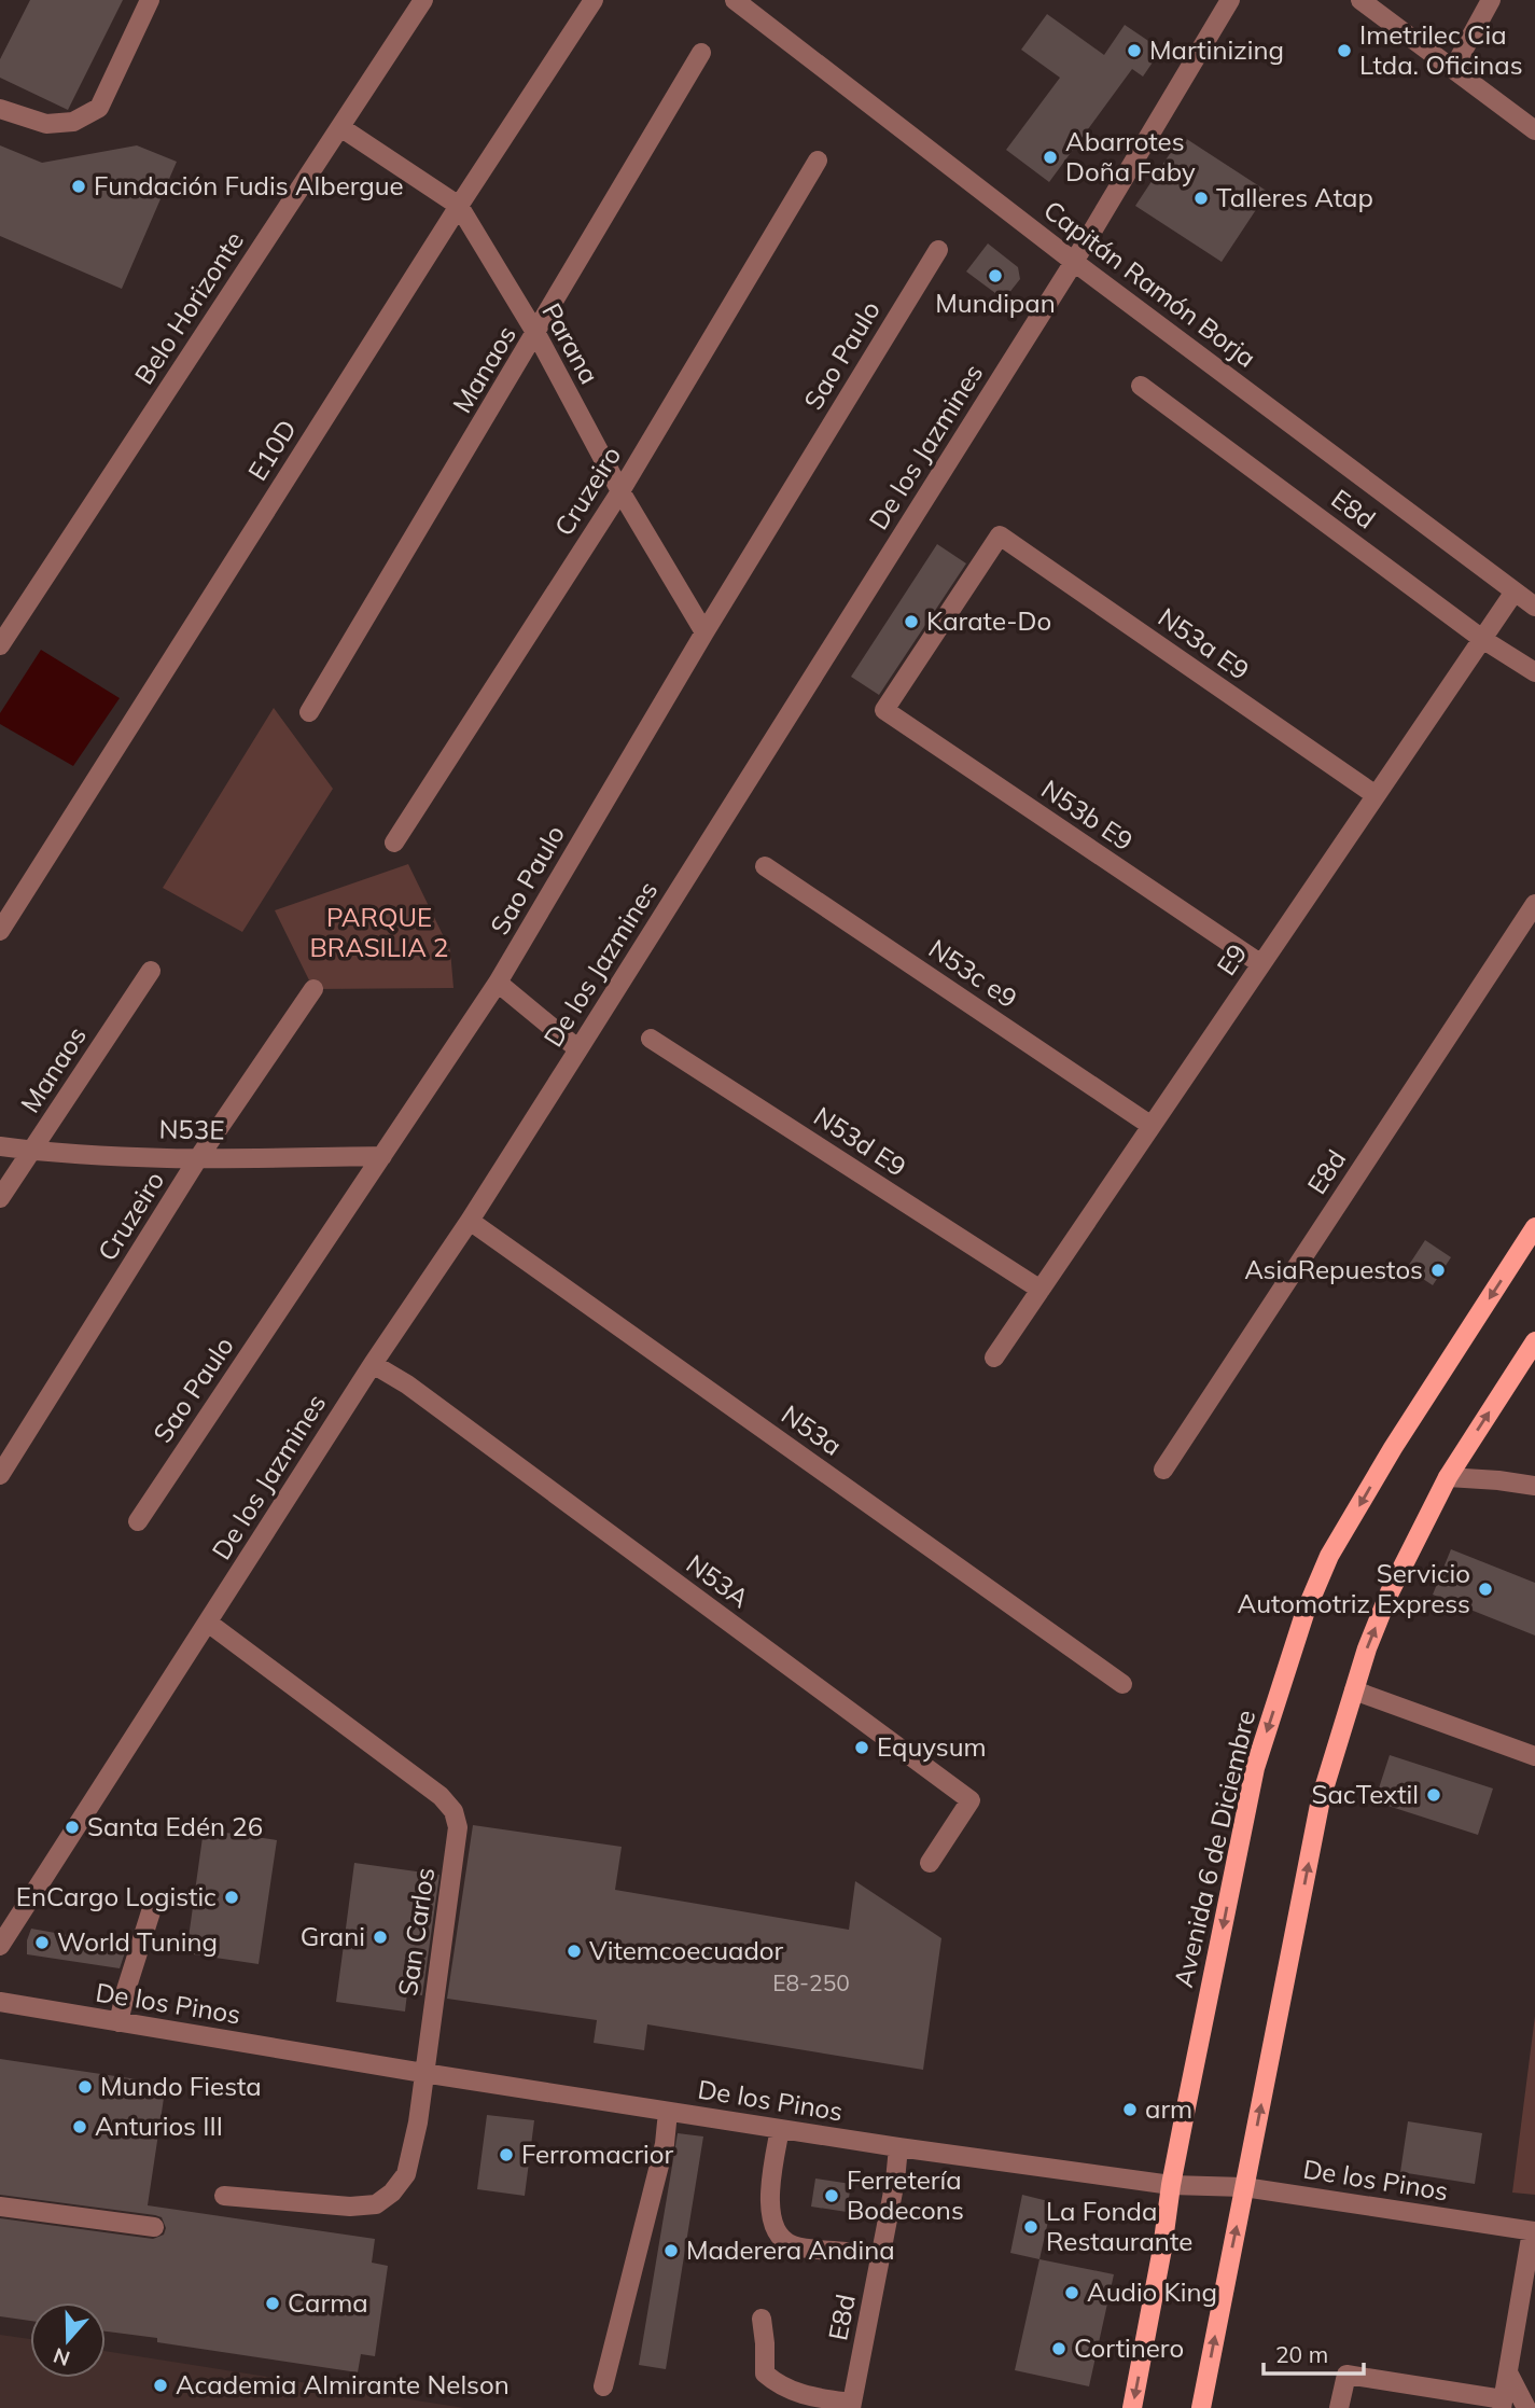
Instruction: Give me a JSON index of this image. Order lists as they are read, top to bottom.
{
  "streets": {
    "main road": ["Avenida 6 de Diciembre"],
    "street": [
      "Capitán Ramón Borja",
      "Belo Horizonte",
      "Parana",
      "Sao Paulo",
      "Manaos",
      "De los Jazmines",
      "E10D",
      "Cruzeiro",
      "E8d",
      "N53a E9",
      "N53b E9",
      "E9",
      "N53c e9",
      "N53E",
      "N53d E9",
      "N53a",
      "N53A",
      "San Carlos",
      "De los Pinos"
    ]
  },
  "crossings": [
    ["Capitán Ramón Borja", "De los Jazmines"],
    ["Capitán Ramón Borja", "E9"],
    ["Belo Horizonte", "Parana"],
    ["Parana", "Sao Paulo"],
    ["Parana", "Manaos"],
    ["Parana", "E10D"],
    ["Parana", "Cruzeiro"],
    ["Sao Paulo", "N53E"],
    ["Manaos", "N53E"],
    ["De los Jazmines", "N53a"],
    ["De los Jazmines", "N53A"],
    ["De los Jazmines", "San Carlos"],
    ["Cruzeiro", "N53E"],
    ["E8d", "E9"],
    ["E8d", "De los Pinos"],
    ["N53a E9", "N53b E9"],
    ["N53a E9", "E9"],
    ["N53b E9", "E9"],
    ["E9", "N53c e9"],
    ["E9", "N53d E9"],
    ["Avenida 6 de Diciembre", "De los Pinos"],
    ["San Carlos", "De los Pinos"]
  ],
  "parks": ["PARQUE BRASILIA 2"],
  "places": [
    "Martinizing",
    "Imetrilec Cia Ltda. Oficinas",
    "Abarrotes Doña Faby",
    "Fundación Fudis Albergue",
    "Talleres Atap",
    "Mundipan",
    "Karate-Do",
    "AsiaRepuestos",
    "Servicio Automotriz Express",
    "Equysum",
    "SacTextil",
    "Santa Edén 26",
    "EnCargo Logistic",
    "Grani",
    "World Tuning",
    "Vitemcoecuador",
    "Mundo Fiesta",
    "arm",
    "Anturios III",
    "Ferromacrior",
    "Ferretería Bodecons",
    "La Fonda Restaurante",
    "Maderera Andina",
    "Audio King",
    "Carma",
    "Cortinero",
    "Academia Almirante Nelson"
  ],
  "house_numbers": ["E8-250"],
  "scale_bar": "20 m",
  "north": "bottom"
}
